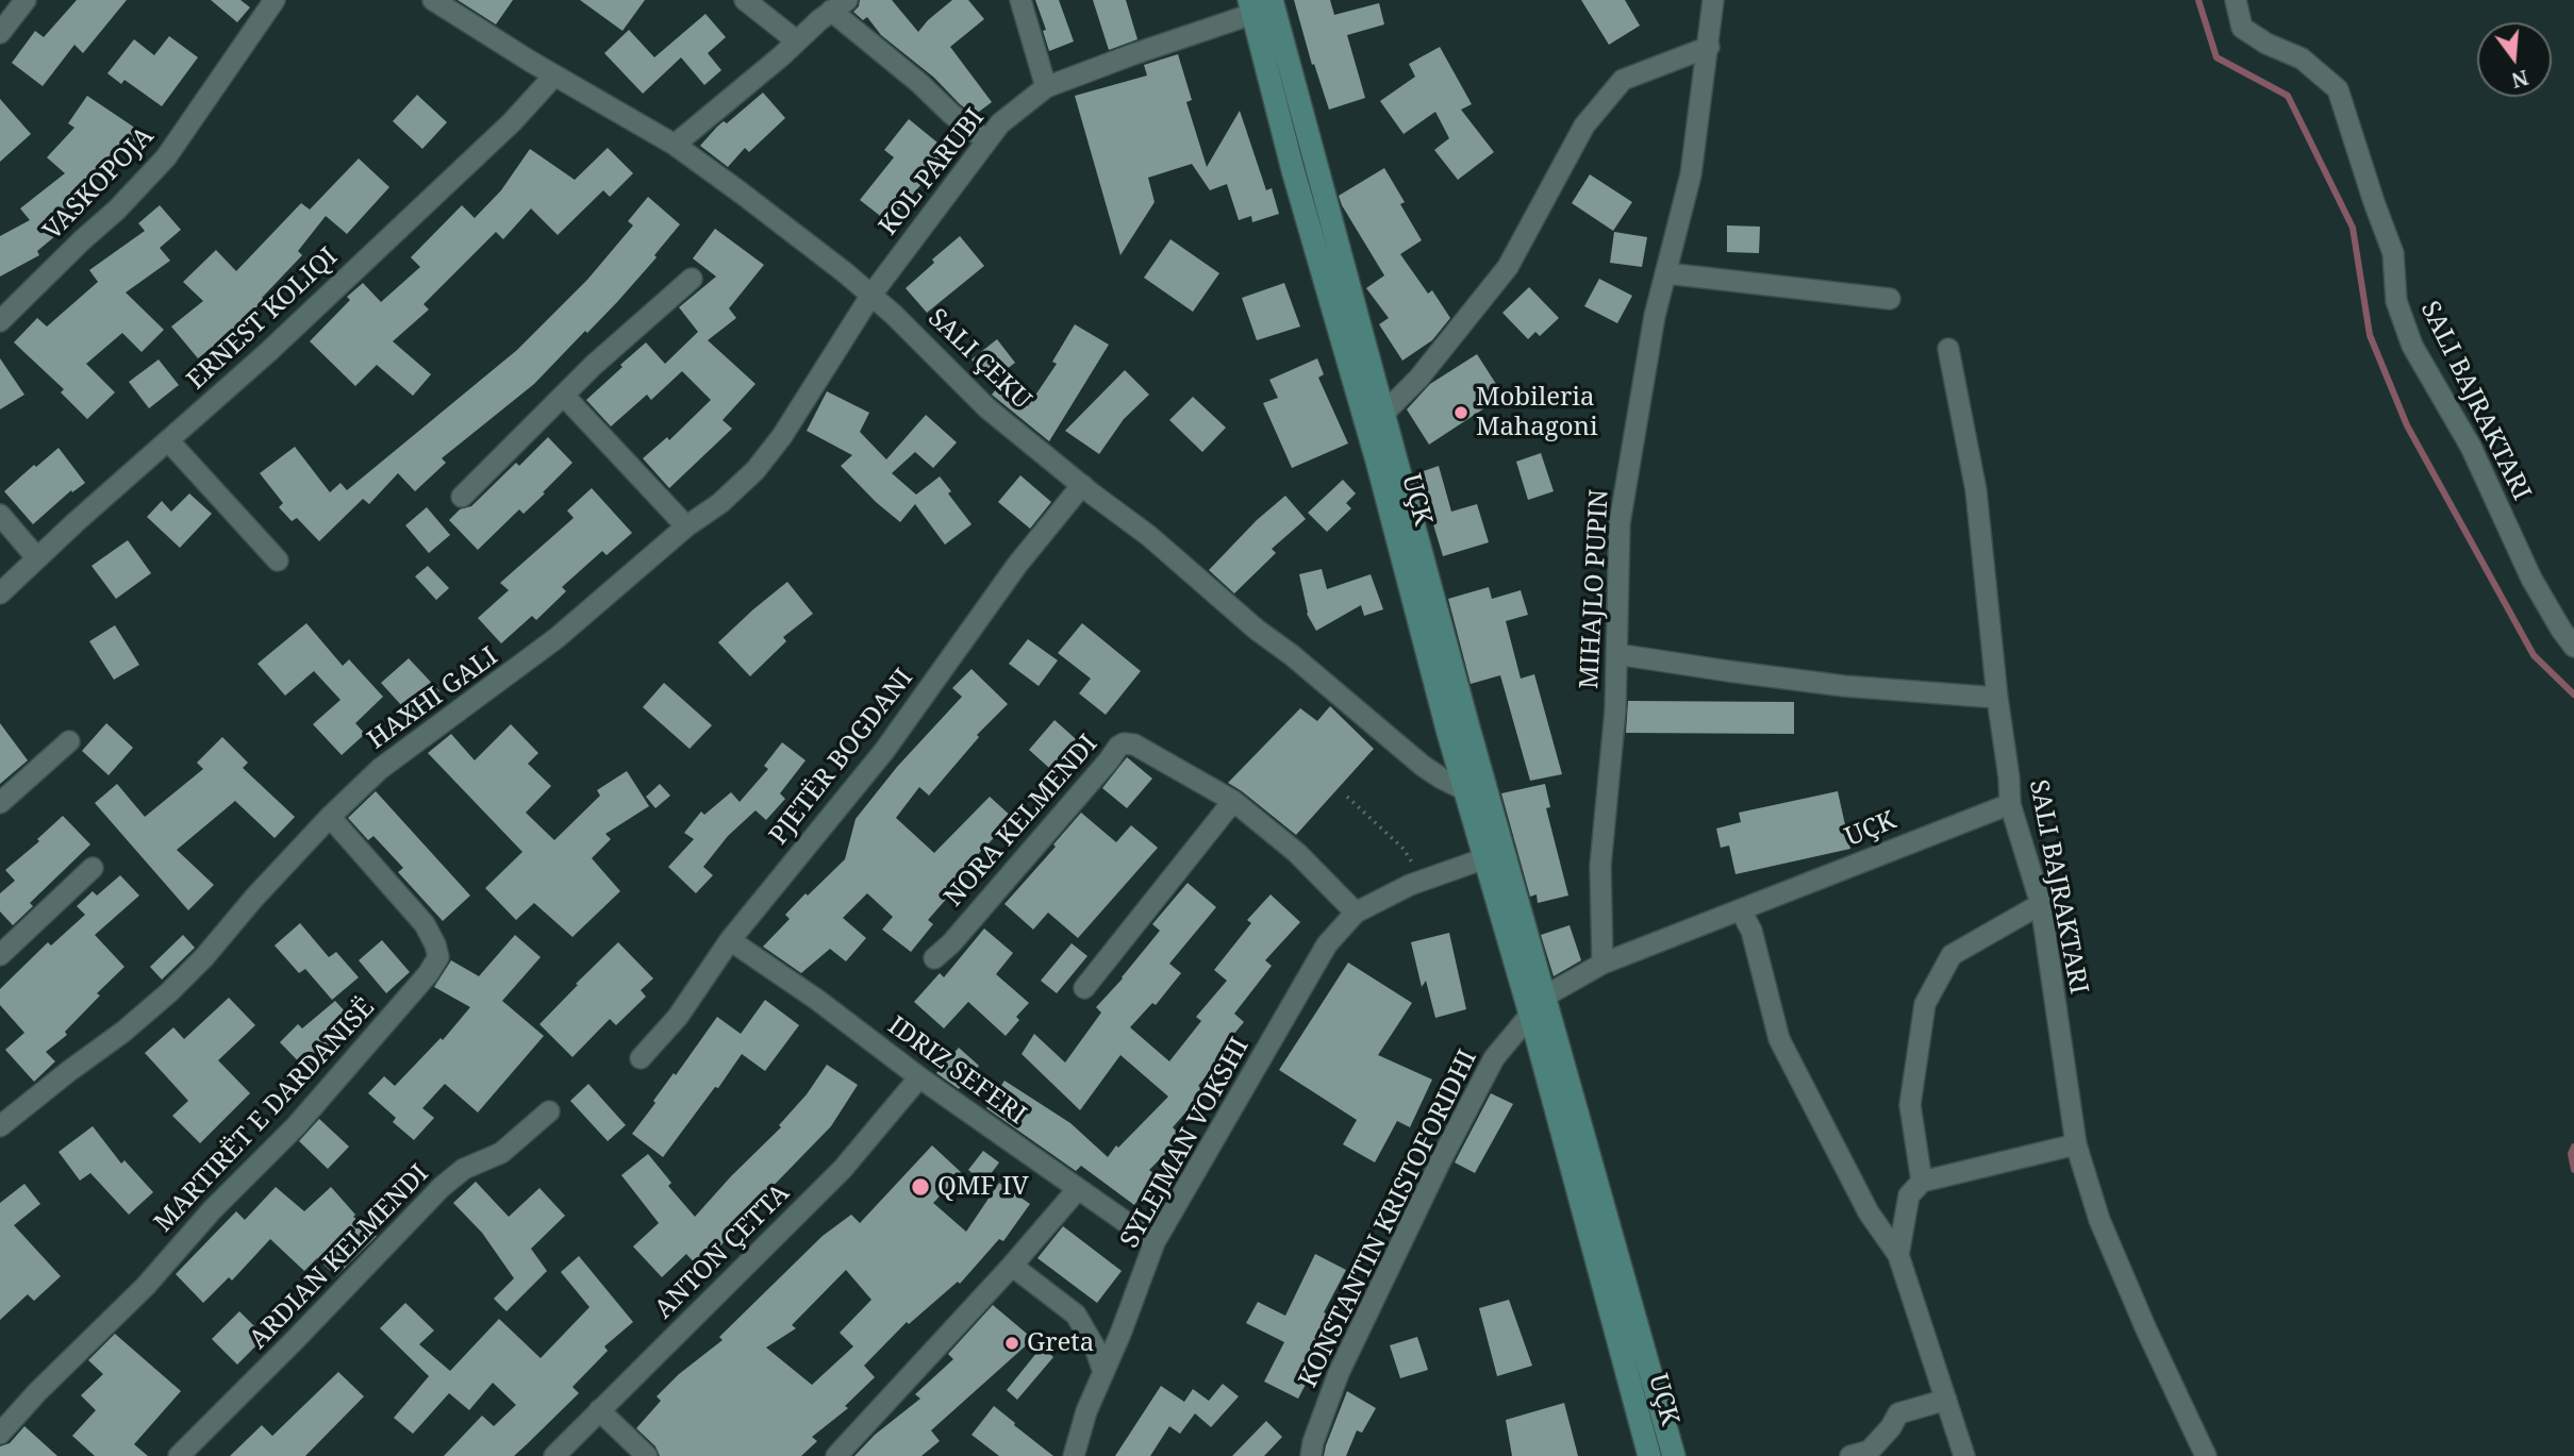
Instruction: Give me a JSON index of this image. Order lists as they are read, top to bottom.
{
  "streets": {
    "main road": ["UÇK"],
    "street": [
      "KOL PARUBI",
      "VASKOPOJA",
      "ERNEST KOLIQI",
      "SALI ÇEKU",
      "SALI BAJRAKTARI",
      "MIHAJLO PUPIN",
      "HAXHI GALI",
      "PJETËR BOGDANI",
      "NORA KELMENDI",
      "IDRIZ SEFERI",
      "MARTIRËT E DARDANISË",
      "SYLEJMAN VOKSHI",
      "KONSTANTIN KRISTOFORIDHI",
      "ANTON ÇETTA",
      "ARDIAN KELMENDI"
    ]
  },
  "crossings": [
    ["KOL PARUBI", "SALI ÇEKU"],
    ["KOL PARUBI", "UÇK"],
    ["KOL PARUBI", "HAXHI GALI"],
    ["ERNEST KOLIQI", "SALI ÇEKU"],
    ["SALI ÇEKU", "UÇK"],
    ["SALI ÇEKU", "HAXHI GALI"],
    ["SALI ÇEKU", "PJETËR BOGDANI"],
    ["SALI BAJRAKTARI", "UÇK"],
    ["UÇK", "MIHAJLO PUPIN"],
    ["UÇK", "SYLEJMAN VOKSHI"],
    ["UÇK", "KONSTANTIN KRISTOFORIDHI"],
    ["HAXHI GALI", "MARTIRËT E DARDANISË"],
    ["PJETËR BOGDANI", "IDRIZ SEFERI"],
    ["IDRIZ SEFERI", "SYLEJMAN VOKSHI"],
    ["IDRIZ SEFERI", "ANTON ÇETTA"]
  ],
  "places": ["Mobileria Mahagoni", "QMF IV", "Greta"],
  "north": "bottom"
}
